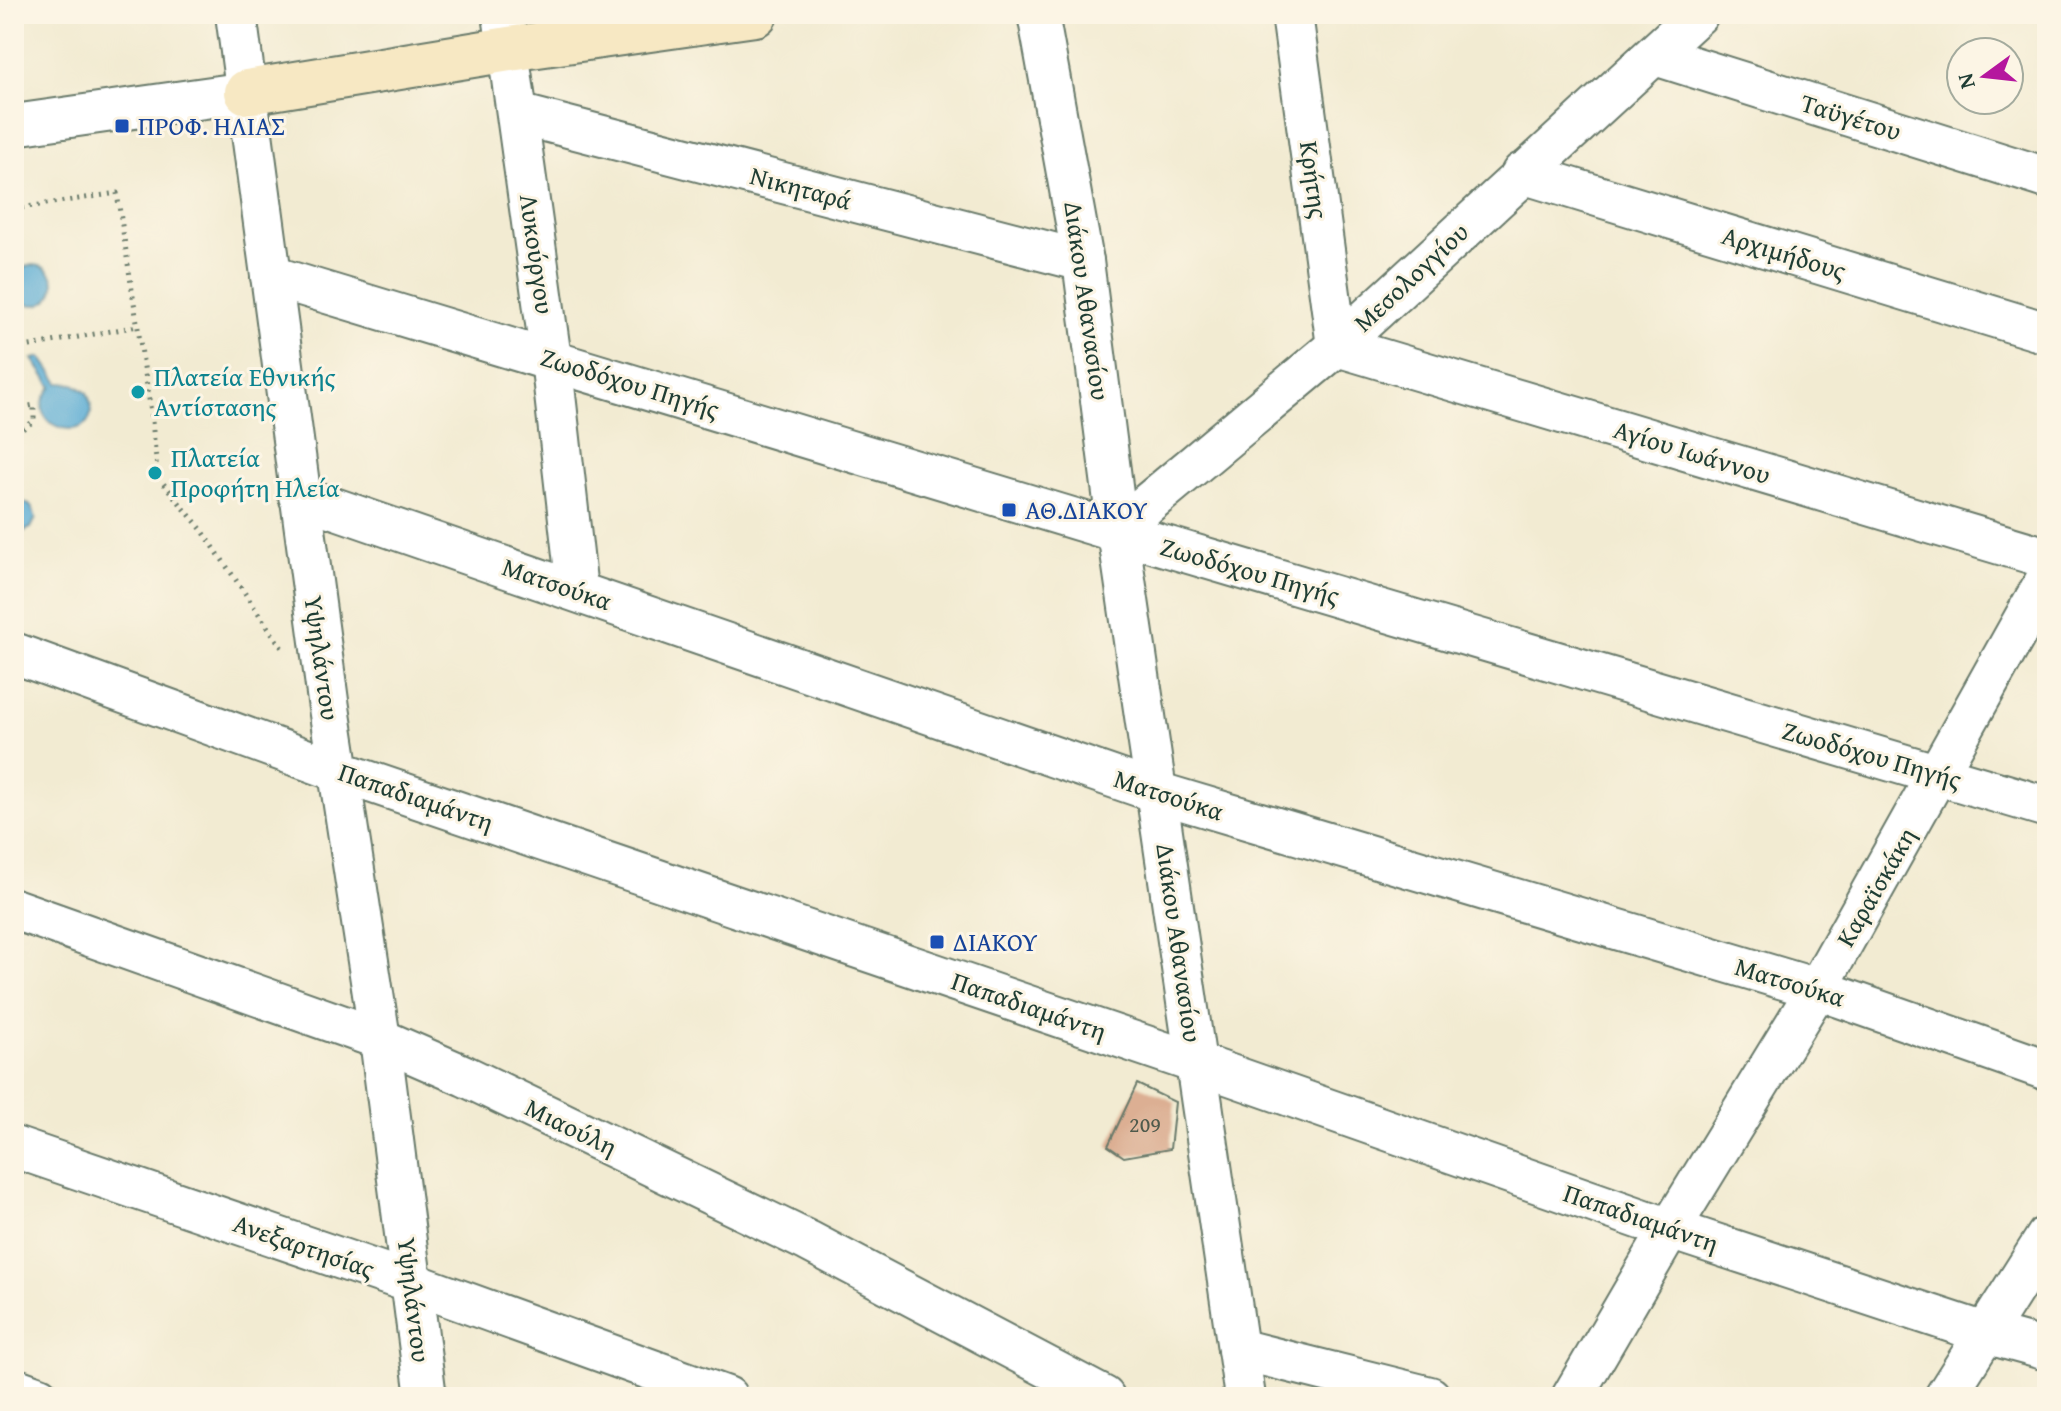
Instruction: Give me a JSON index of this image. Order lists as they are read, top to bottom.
{
  "streets": {
    "street": [
      "Ταϋγέτου",
      "Κρήτης",
      "Νικηταρά",
      "Αρχιμήδους",
      "Λυκούργου",
      "Μεσολογγίου",
      "Διάκου Αθανασίου",
      "Ζωοδόχου Πηγής",
      "Αγίου Ιωάννου",
      "Ματσούκα",
      "Υψηλάντου",
      "Παπαδιαμάντη",
      "Καραϊσκάκη",
      "Μιαούλη",
      "Ανεξαρτησίας"
    ]
  },
  "crossings": [
    ["Ταϋγέτου", "Μεσολογγίου"],
    ["Κρήτης", "Μεσολογγίου"],
    ["Κρήτης", "Αγίου Ιωάννου"],
    ["Νικηταρά", "Λυκούργου"],
    ["Νικηταρά", "Διάκου Αθανασίου"],
    ["Αρχιμήδους", "Μεσολογγίου"],
    ["Λυκούργου", "Ζωοδόχου Πηγής"],
    ["Λυκούργου", "Ματσούκα"],
    ["Μεσολογγίου", "Διάκου Αθανασίου"],
    ["Μεσολογγίου", "Ζωοδόχου Πηγής"],
    ["Μεσολογγίου", "Αγίου Ιωάννου"],
    ["Διάκου Αθανασίου", "Ζωοδόχου Πηγής"],
    ["Διάκου Αθανασίου", "Ματσούκα"],
    ["Διάκου Αθανασίου", "Παπαδιαμάντη"],
    ["Ζωοδόχου Πηγής", "Υψηλάντου"],
    ["Ζωοδόχου Πηγής", "Καραϊσκάκη"],
    ["Ματσούκα", "Υψηλάντου"],
    ["Ματσούκα", "Καραϊσκάκη"],
    ["Υψηλάντου", "Παπαδιαμάντη"],
    ["Υψηλάντου", "Μιαούλη"],
    ["Υψηλάντου", "Ανεξαρτησίας"],
    ["Παπαδιαμάντη", "Καραϊσκάκη"]
  ],
  "places": {
    "transit": ["ΠΡΟΦ. ΗΛΙΑΣ", "ΑΘ.ΔΙΑΚΟΥ", "ΔΙΑΚΟΥ"],
    "other": ["Πλατεία Εθνικής Αντίστασης", "Πλατεία Προφήτη Ηλεία"]
  },
  "house_numbers": ["209"],
  "north": "left"
}
